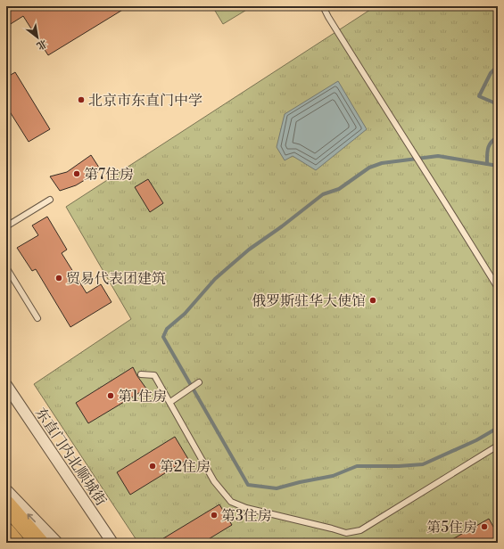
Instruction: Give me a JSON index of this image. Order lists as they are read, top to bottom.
{
  "streets": {
    "street": ["东直门内北顺城街"]
  },
  "places": [
    "北京市东直门中学",
    "第7住房",
    "贸易代表团建筑",
    "俄罗斯驻华大使馆",
    "第1住房",
    "第2住房",
    "第3住房",
    "第5住房"
  ],
  "north": "bottom right"
}
